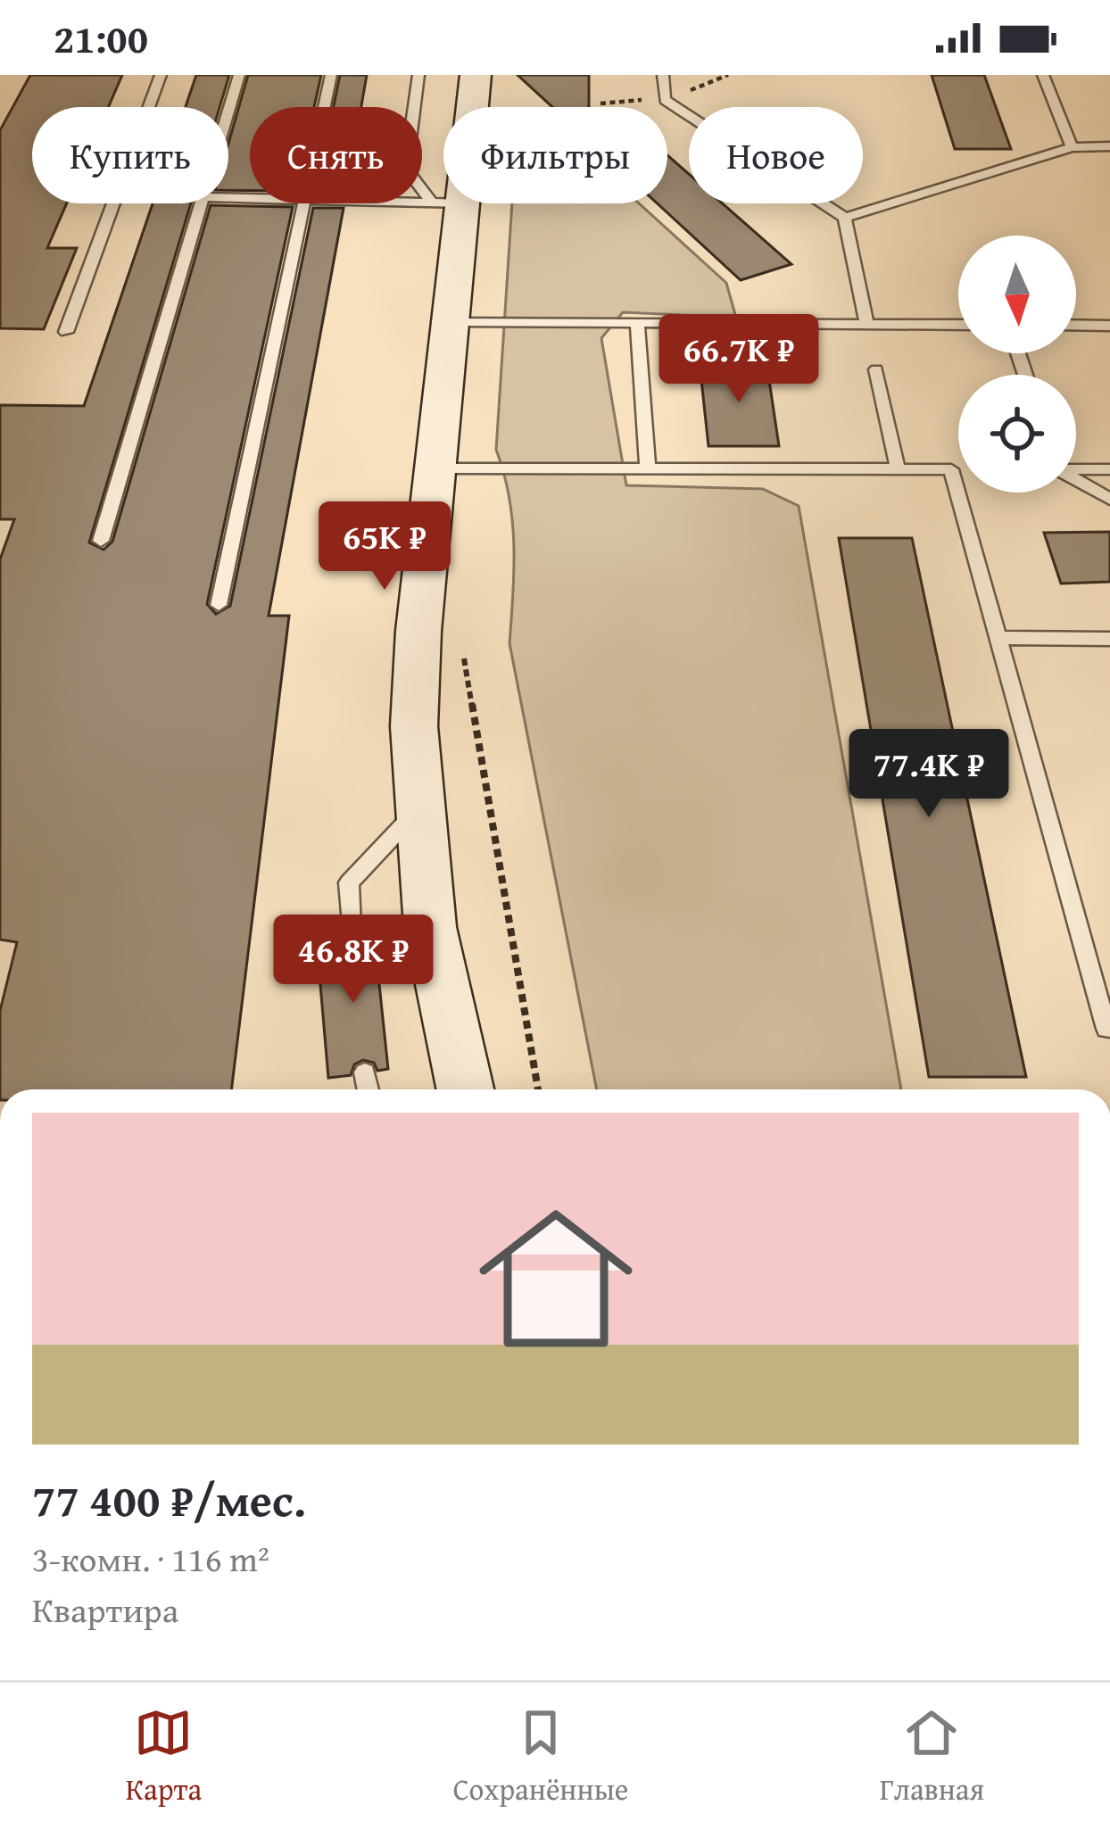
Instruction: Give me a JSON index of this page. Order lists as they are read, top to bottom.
{
  "north": "bottom",
  "page": {
    "status": "21:00",
    "chip": [
      "Купить",
      "Снять",
      "Фильтры",
      "Новое"
    ],
    "price": [
      "66.7K ₽",
      "65K ₽",
      "77.4K ₽",
      "46.8K ₽"
    ],
    "list": [
      {
        "name": "77 400 ₽/мес.",
        "note": "3-комн. · 116 m² · Квартира"
      }
    ],
    "tabs": ["Карта", "Сохранённые", "Главная"]
  }
}
